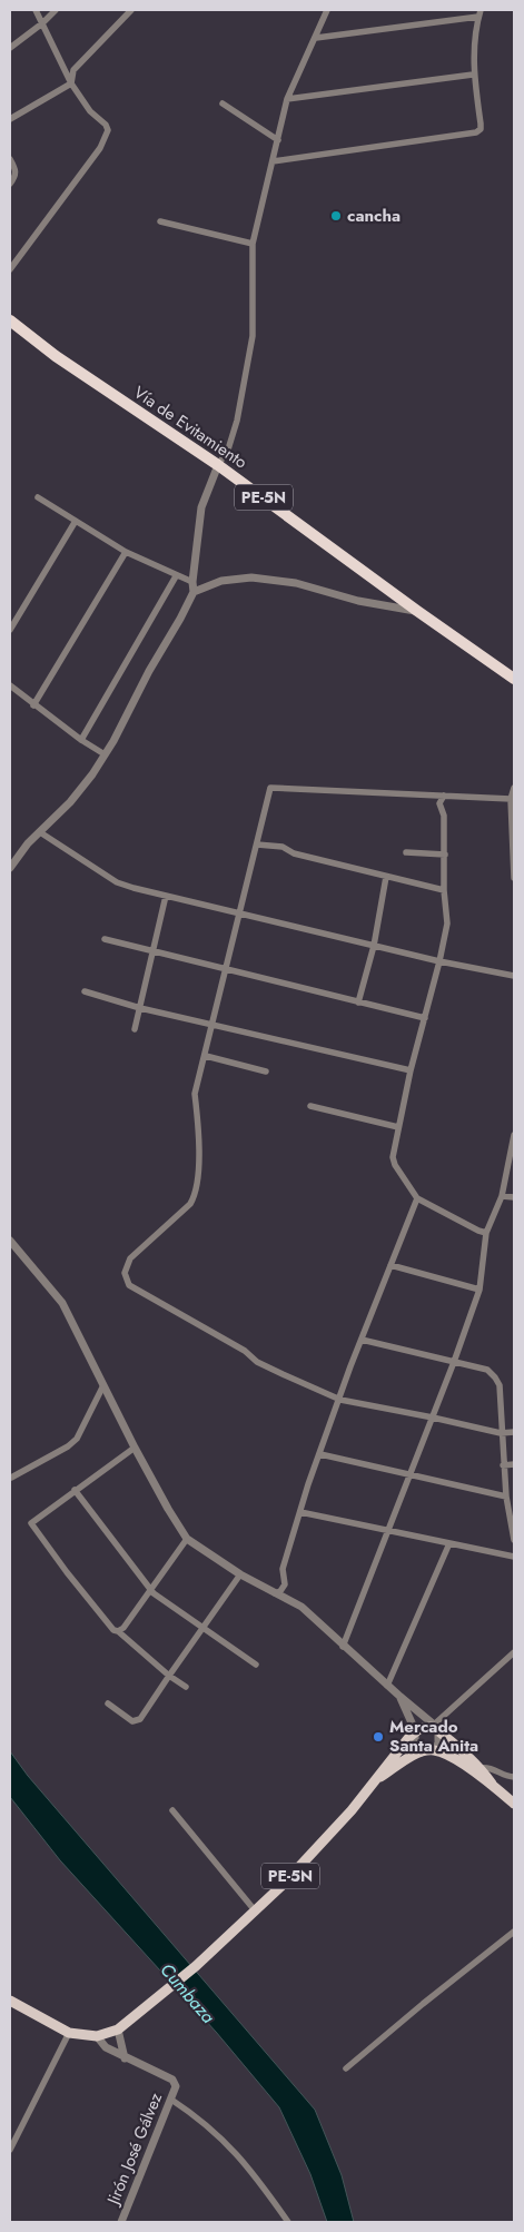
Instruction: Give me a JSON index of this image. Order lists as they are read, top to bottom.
{
  "streets": {
    "highway": ["Vía de Evitamiento", "PE-5N"],
    "street": ["Jirón José Gálvez"]
  },
  "water": ["Cumbaza"],
  "places": ["cancha", "Mercado Santa Anita"]
}
